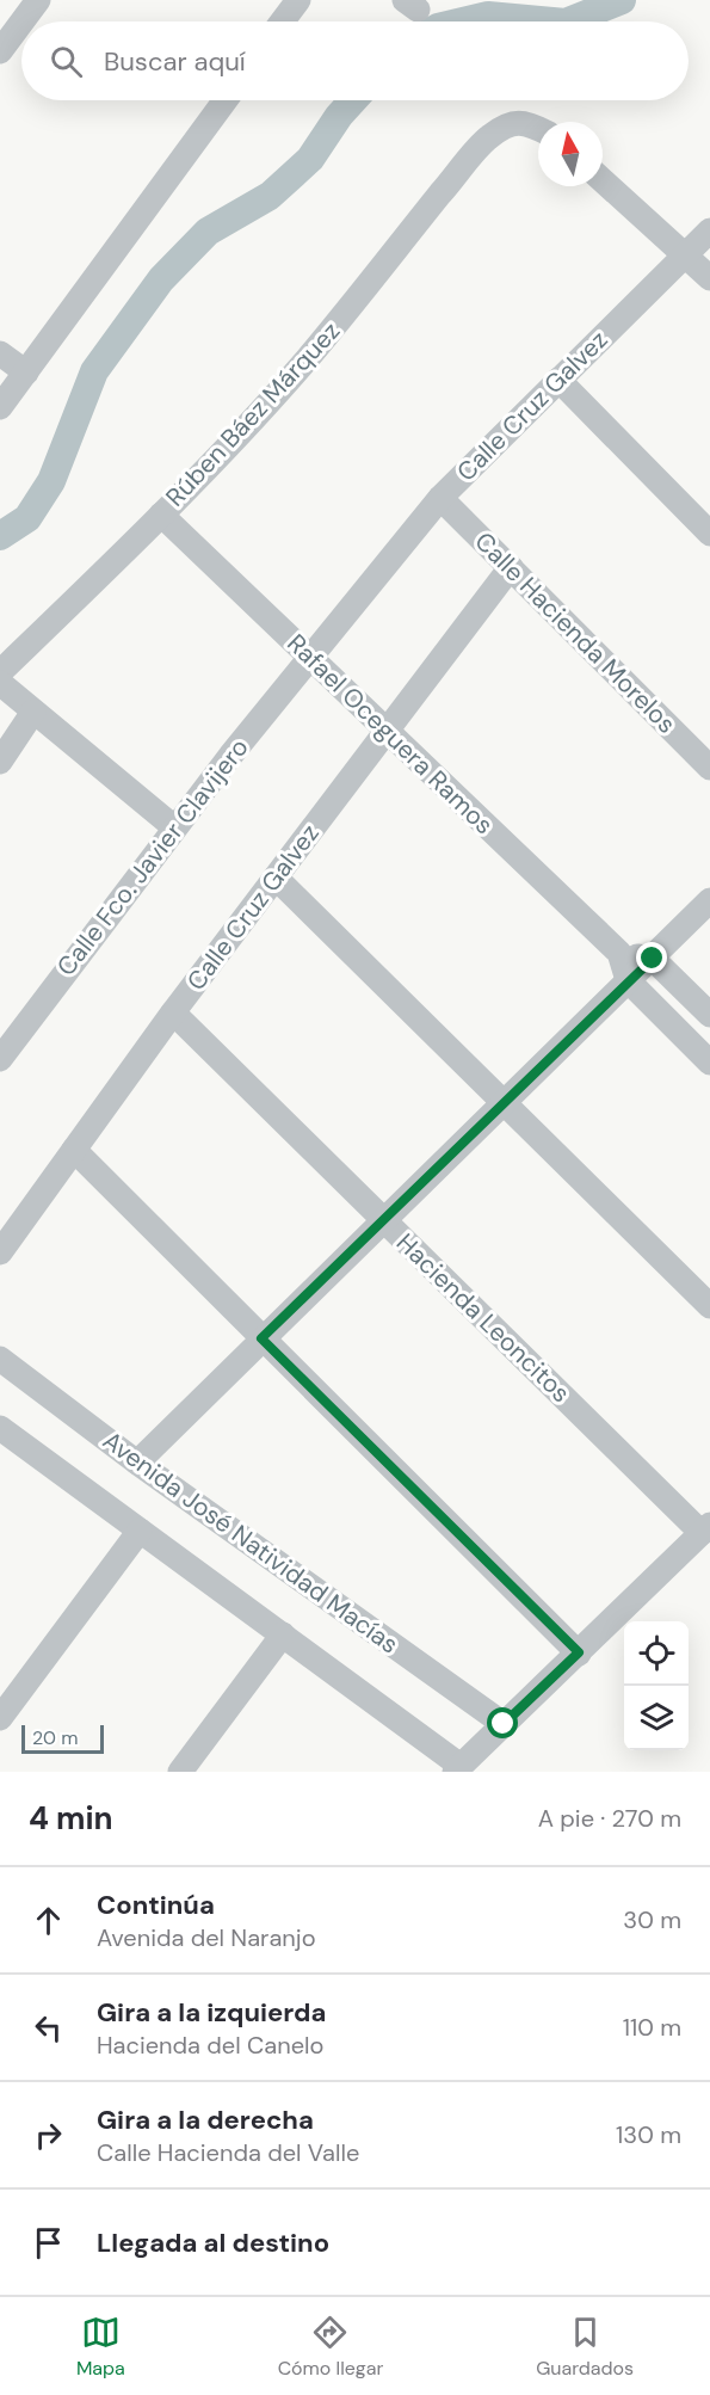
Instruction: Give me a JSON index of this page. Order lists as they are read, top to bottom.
{
  "streets": {
    "street": [
      "Calle Cruz Galvez",
      "Rúben Báez Márquez",
      "Calle Hacienda Morelos",
      "Rafael Oceguera Ramos",
      "Calle Fco. Javier Clavijero",
      "Hacienda Leoncitos",
      "Avenida José Natividad Macías"
    ]
  },
  "crossings": [
    ["Calle Cruz Galvez", "Calle Hacienda Morelos"],
    ["Calle Cruz Galvez", "Rafael Oceguera Ramos"],
    ["Calle Cruz Galvez", "Calle Fco. Javier Clavijero"],
    ["Calle Cruz Galvez", "Hacienda Leoncitos"],
    ["Rúben Báez Márquez", "Rafael Oceguera Ramos"],
    ["Rafael Oceguera Ramos", "Calle Fco. Javier Clavijero"]
  ],
  "scale_bar": "20 m",
  "north": "top",
  "page": {
    "search": "Buscar aquí",
    "scale": "20 m",
    "heading": ["4 min", "A pie · 270 m"],
    "list": [
      ["Continúa", "Avenida del Naranjo", "30 m"],
      ["Gira a la izquierda", "Hacienda del Canelo", "110 m"],
      ["Gira a la derecha", "Calle Hacienda del Valle", "130 m"],
      "Llegada al destino"
    ],
    "nav": ["Mapa", "Cómo llegar", "Guardados"]
  }
}
